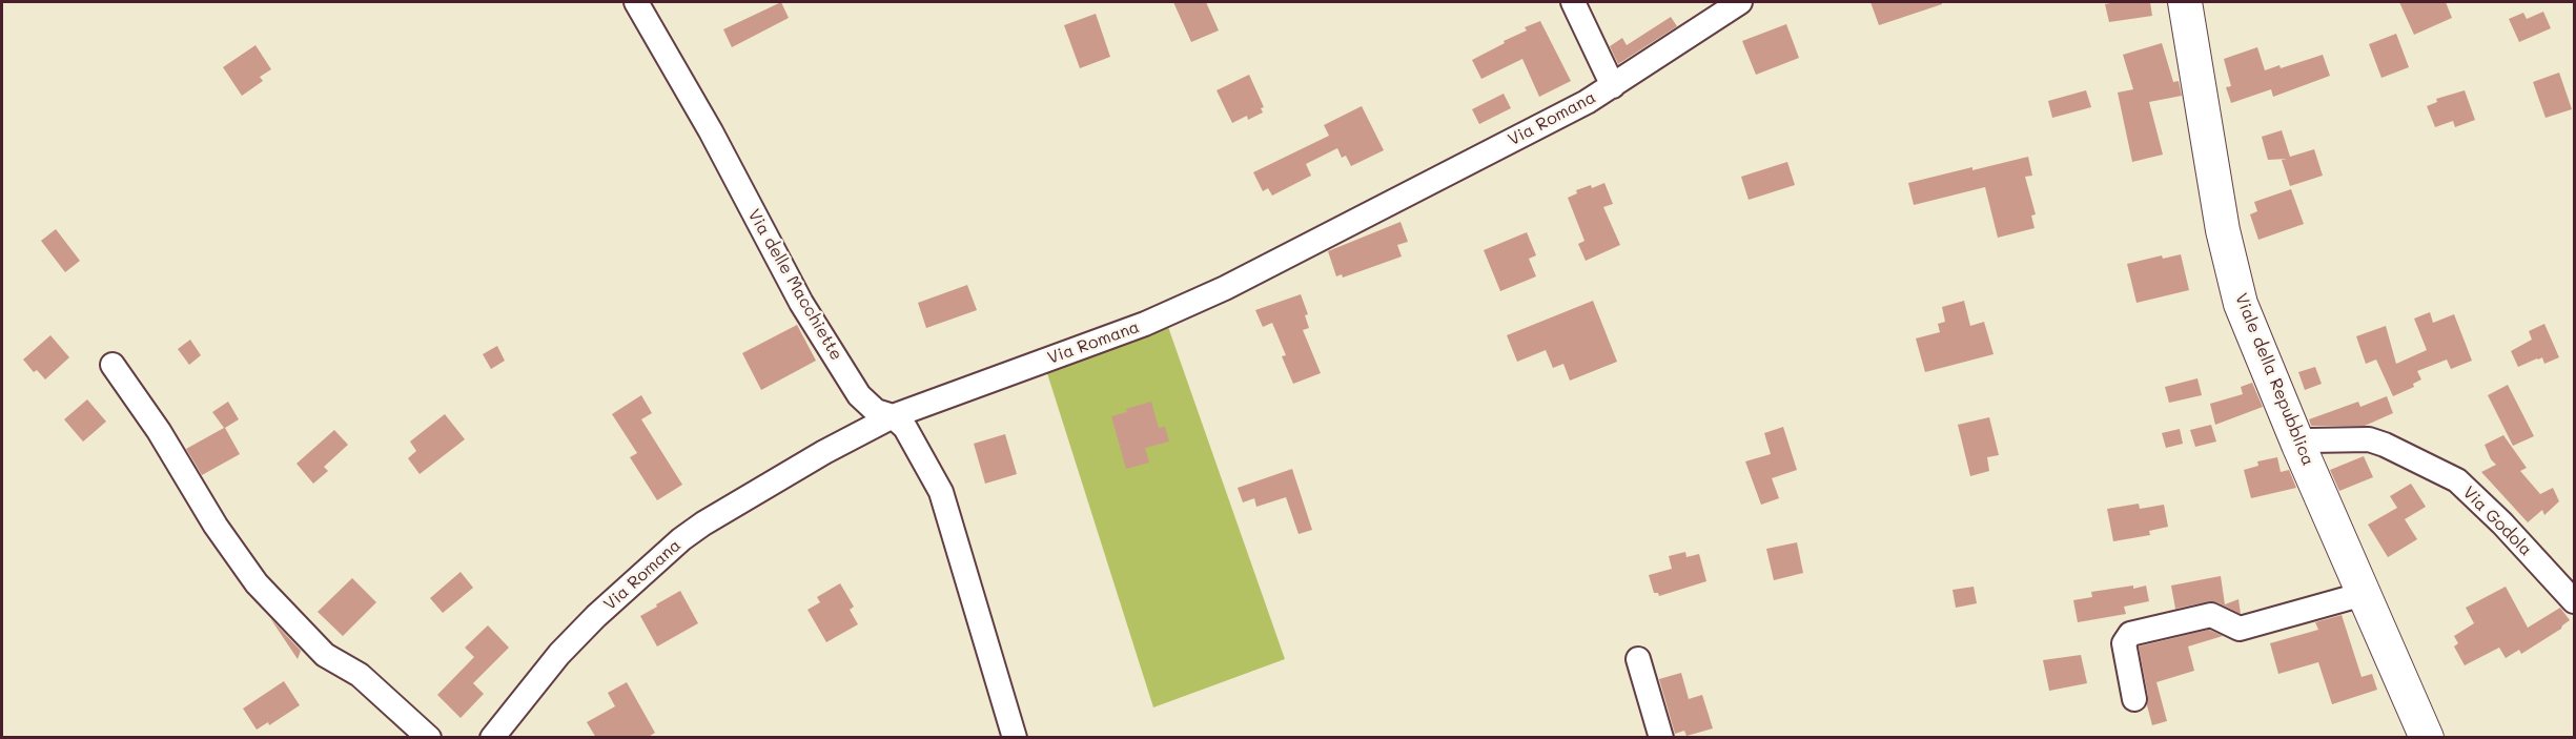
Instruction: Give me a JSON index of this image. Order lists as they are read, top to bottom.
{
  "streets": {
    "main road": ["Viale della Repubblica"],
    "street": ["Via Romana", "Via delle Macchiette", "Via Godola"]
  },
  "crossings": [
    ["Via Romana", "Via delle Macchiette"],
    ["Viale della Repubblica", "Via Godola"]
  ]
}
